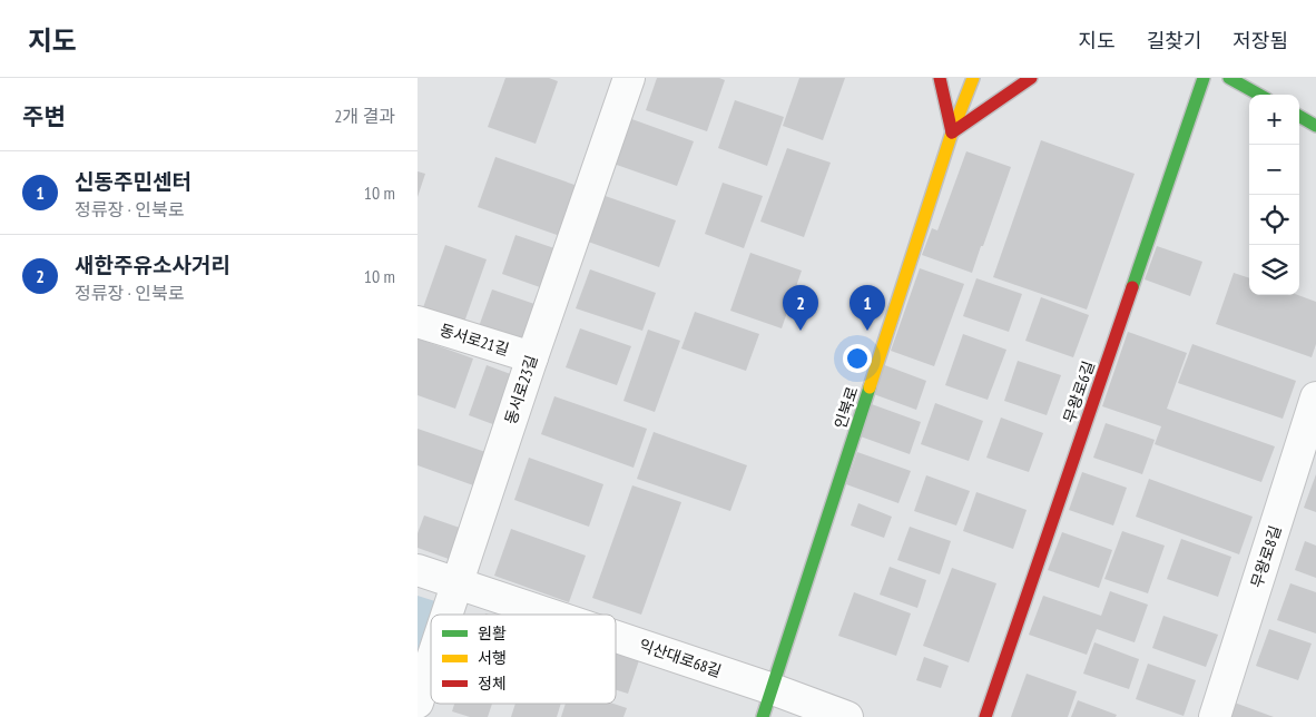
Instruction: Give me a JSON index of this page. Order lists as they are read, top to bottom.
{
  "streets": {
    "street": [
      "동서로21길",
      "동서로23길",
      "무왕로6길",
      "인북로",
      "무왕로8길",
      "익산대로68길"
    ]
  },
  "crossings": [
    ["동서로21길", "동서로23길"],
    ["동서로23길", "익산대로68길"],
    ["인북로", "익산대로68길"]
  ],
  "legend": ["원활", "서행", "정체"],
  "page": {
    "header": "지도",
    "nav": ["지도", "길찾기", "저장됨"],
    "heading": ["주변", "2개 결과"],
    "map_buttons": ["+", "−"],
    "list": [
      {
        "mark": "1",
        "name": "신동주민센터",
        "note": "정류장 · 인북로",
        "value": "10 m"
      },
      {
        "mark": "2",
        "name": "새한주유소사거리",
        "note": "정류장 · 인북로",
        "value": "10 m"
      }
    ],
    "pins": ["1", "2"]
  }
}
